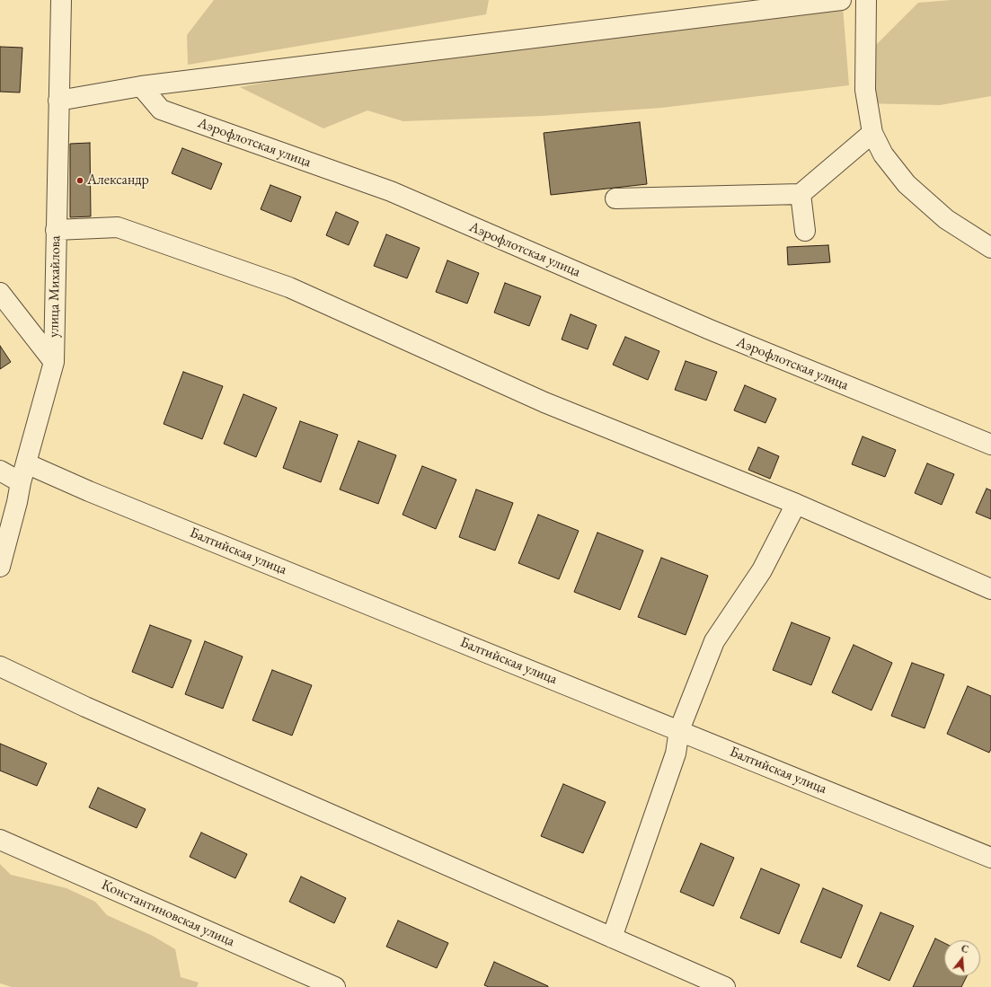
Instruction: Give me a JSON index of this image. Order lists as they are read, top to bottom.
{
  "streets": {
    "street": [
      "Аэрофлотская улица",
      "улица Михайлова",
      "Балтийская улица",
      "Константиновская улица"
    ]
  },
  "crossings": [
    ["улица Михайлова", "Балтийская улица"]
  ],
  "places": ["Александр"],
  "north": "top"
}
